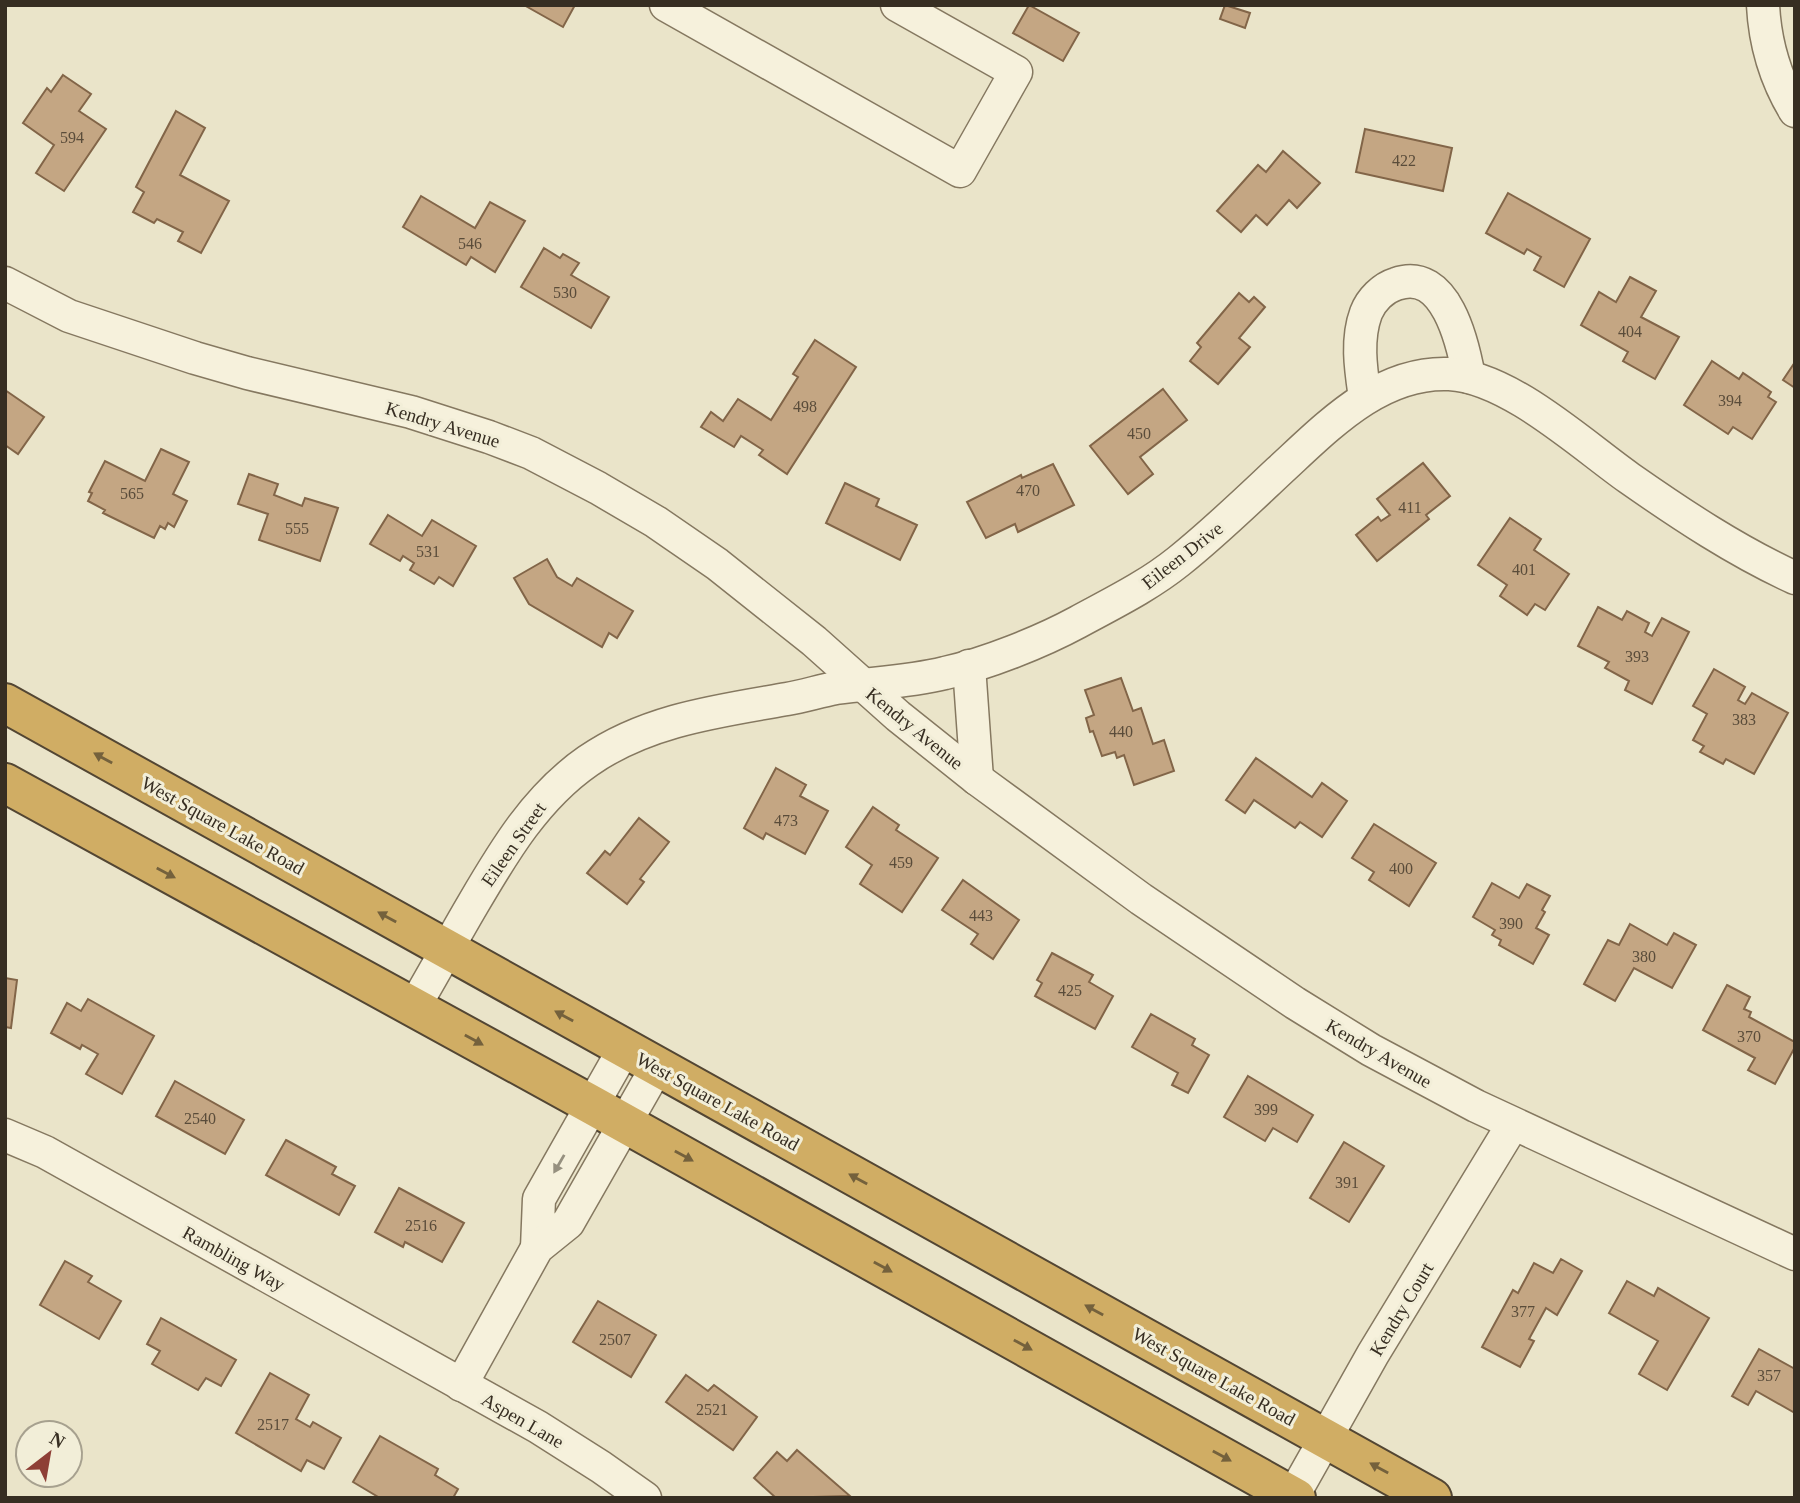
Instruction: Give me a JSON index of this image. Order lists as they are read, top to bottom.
{
  "streets": {
    "highway": ["West Square Lake Road"],
    "street": [
      "Kendry Avenue",
      "Eileen Drive",
      "Eileen Street",
      "Rambling Way",
      "Kendry Court",
      "Aspen Lane"
    ]
  },
  "crossings": [
    ["Kendry Avenue", "Eileen Drive"],
    ["Kendry Avenue", "Eileen Street"],
    ["Kendry Avenue", "Kendry Court"],
    ["Eileen Drive", "Eileen Street"],
    ["West Square Lake Road", "Eileen Street"],
    ["West Square Lake Road", "Kendry Court"],
    ["West Square Lake Road", "Aspen Lane"],
    ["Rambling Way", "Aspen Lane"]
  ],
  "house_numbers": [
    "594",
    "422",
    "546",
    "530",
    "404",
    "394",
    "498",
    "450",
    "470",
    "565",
    "411",
    "555",
    "531",
    "401",
    "393",
    "383",
    "440",
    "473",
    "459",
    "400",
    "443",
    "390",
    "380",
    "425",
    "370",
    "399",
    "2540",
    "391",
    "2516",
    "377",
    "2507",
    "357",
    "2521",
    "2517"
  ],
  "north": "top right"
}
